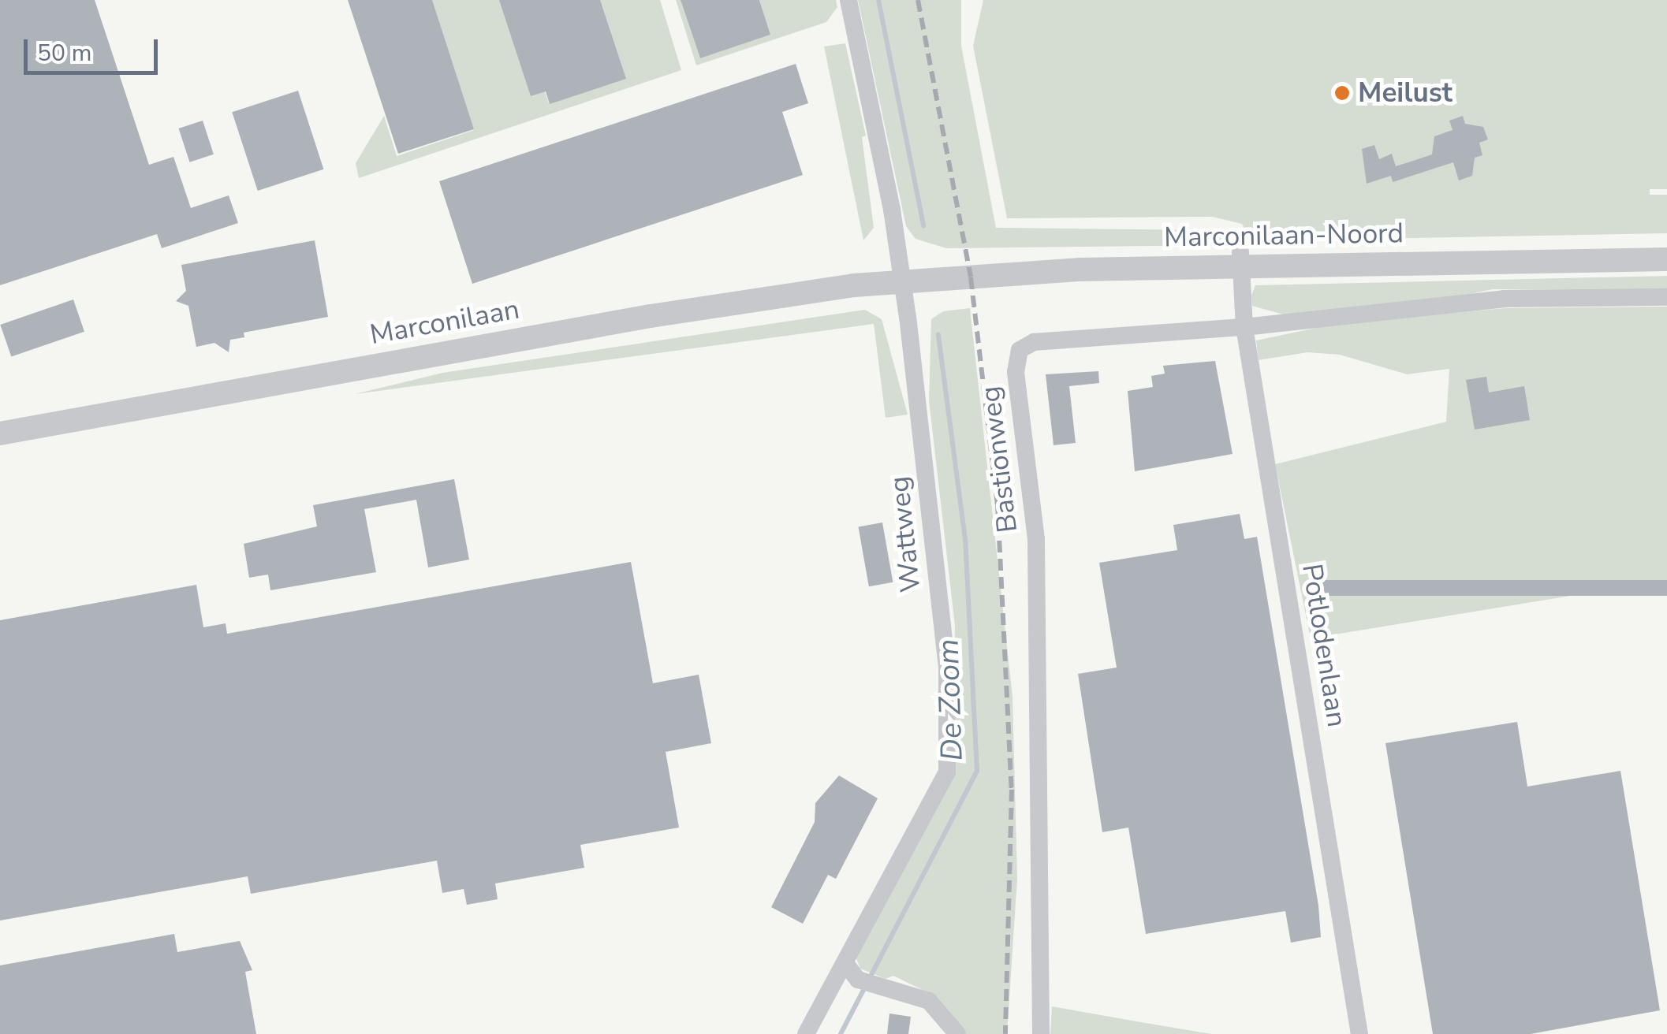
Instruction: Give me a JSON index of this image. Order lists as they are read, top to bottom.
{
  "streets": {
    "street": [
      "Marconilaan-Noord",
      "Marconilaan",
      "Bastionweg",
      "Wattweg",
      "Potlodenlaan"
    ]
  },
  "crossings": [
    ["Marconilaan-Noord", "Marconilaan"],
    ["Marconilaan-Noord", "Wattweg"],
    ["Marconilaan-Noord", "Potlodenlaan"],
    ["Marconilaan", "Wattweg"],
    ["Bastionweg", "Potlodenlaan"]
  ],
  "water": ["De Zoom"],
  "places": ["Meilust"],
  "scale_bar": "50 m"
}
